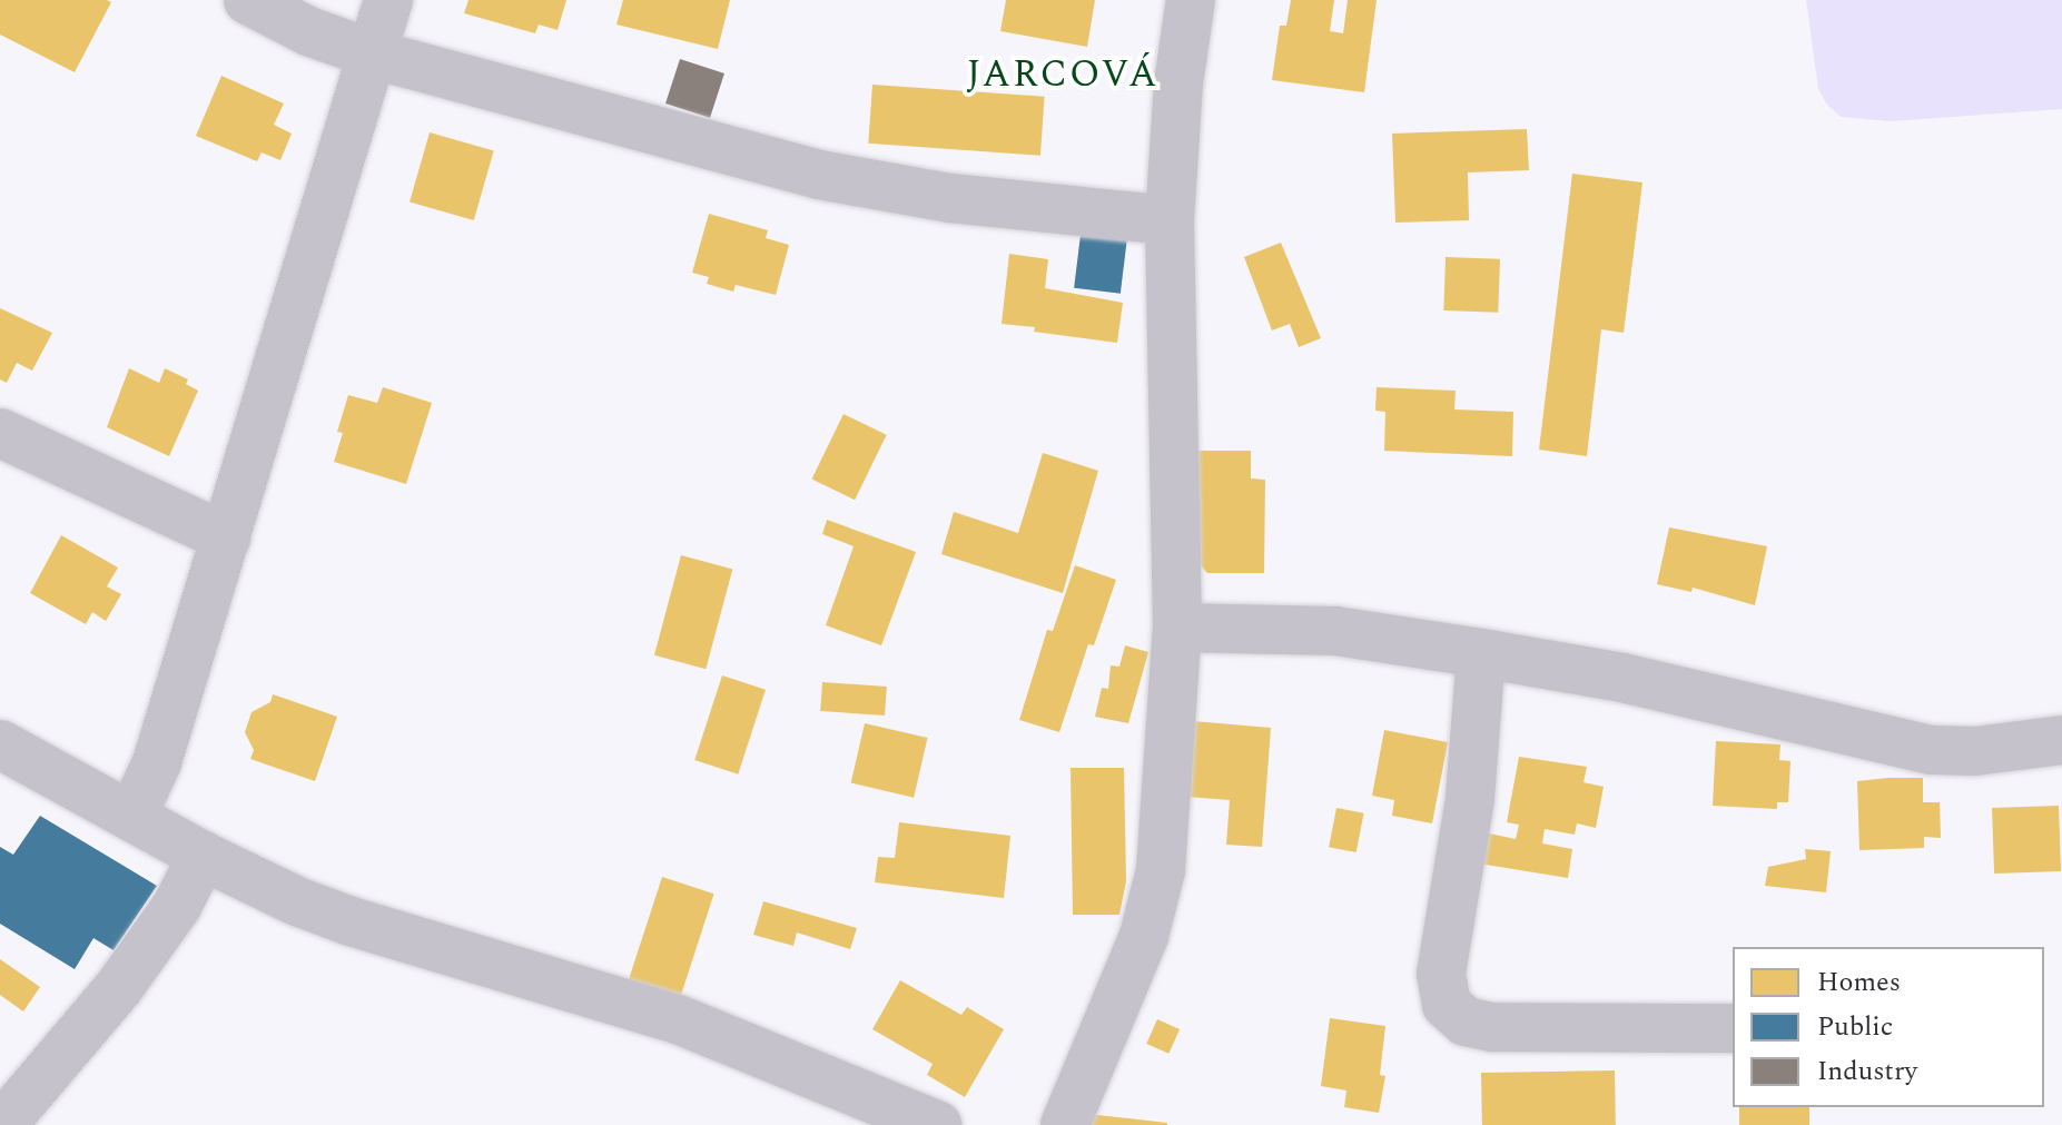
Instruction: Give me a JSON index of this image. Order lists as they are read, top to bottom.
{
  "districts": ["JARCOVÁ"],
  "legend": ["Homes", "Public", "Industry"]
}
